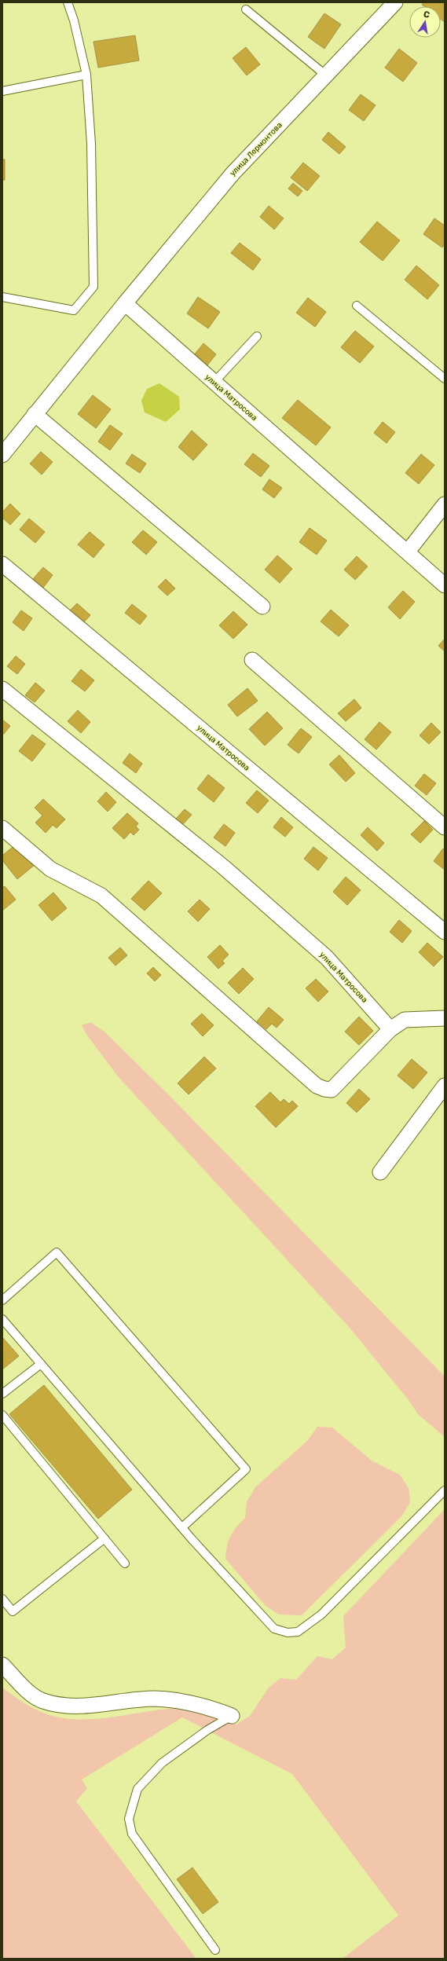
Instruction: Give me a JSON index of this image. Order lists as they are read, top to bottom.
{
  "streets": {
    "street": ["улица Лермонтова", "улица Матросова"]
  },
  "crossings": [
    ["улица Лермонтова", "улица Матросова"]
  ],
  "north": "top"
}
